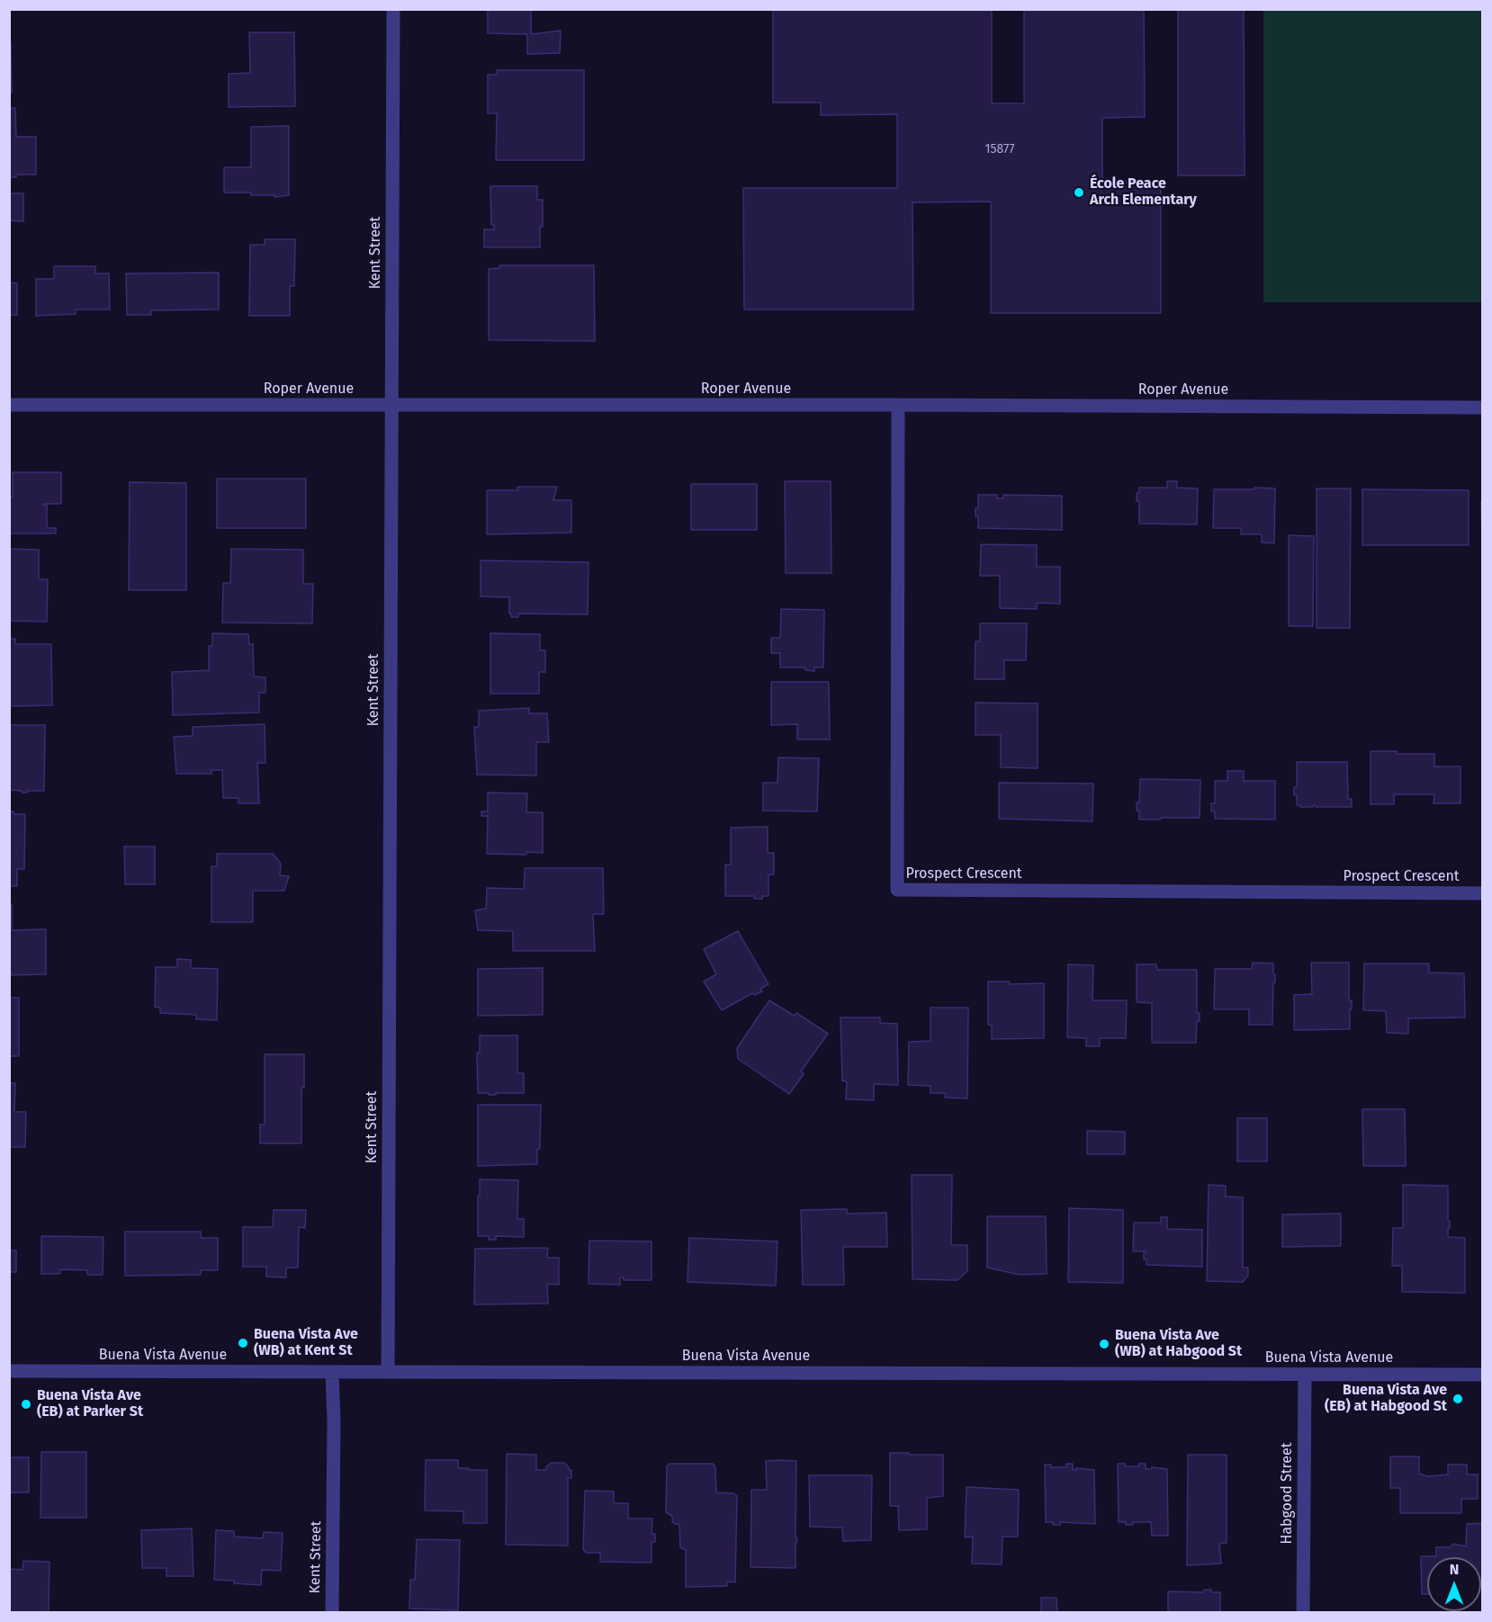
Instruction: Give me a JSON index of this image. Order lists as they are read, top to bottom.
{
  "streets": {
    "street": [
      "Kent Street",
      "Roper Avenue",
      "Prospect Crescent",
      "Buena Vista Avenue",
      "Habgood Street"
    ]
  },
  "crossings": [
    ["Kent Street", "Roper Avenue"],
    ["Kent Street", "Buena Vista Avenue"],
    ["Roper Avenue", "Prospect Crescent"],
    ["Buena Vista Avenue", "Habgood Street"]
  ],
  "places": [
    "École Peace Arch Elementary",
    "Buena Vista Ave (WB) at Kent St",
    "Buena Vista Ave (WB) at Habgood St",
    "Buena Vista Ave (EB) at Habgood St",
    "Buena Vista Ave (EB) at Parker St"
  ],
  "house_numbers": ["15877"],
  "north": "top"
}
